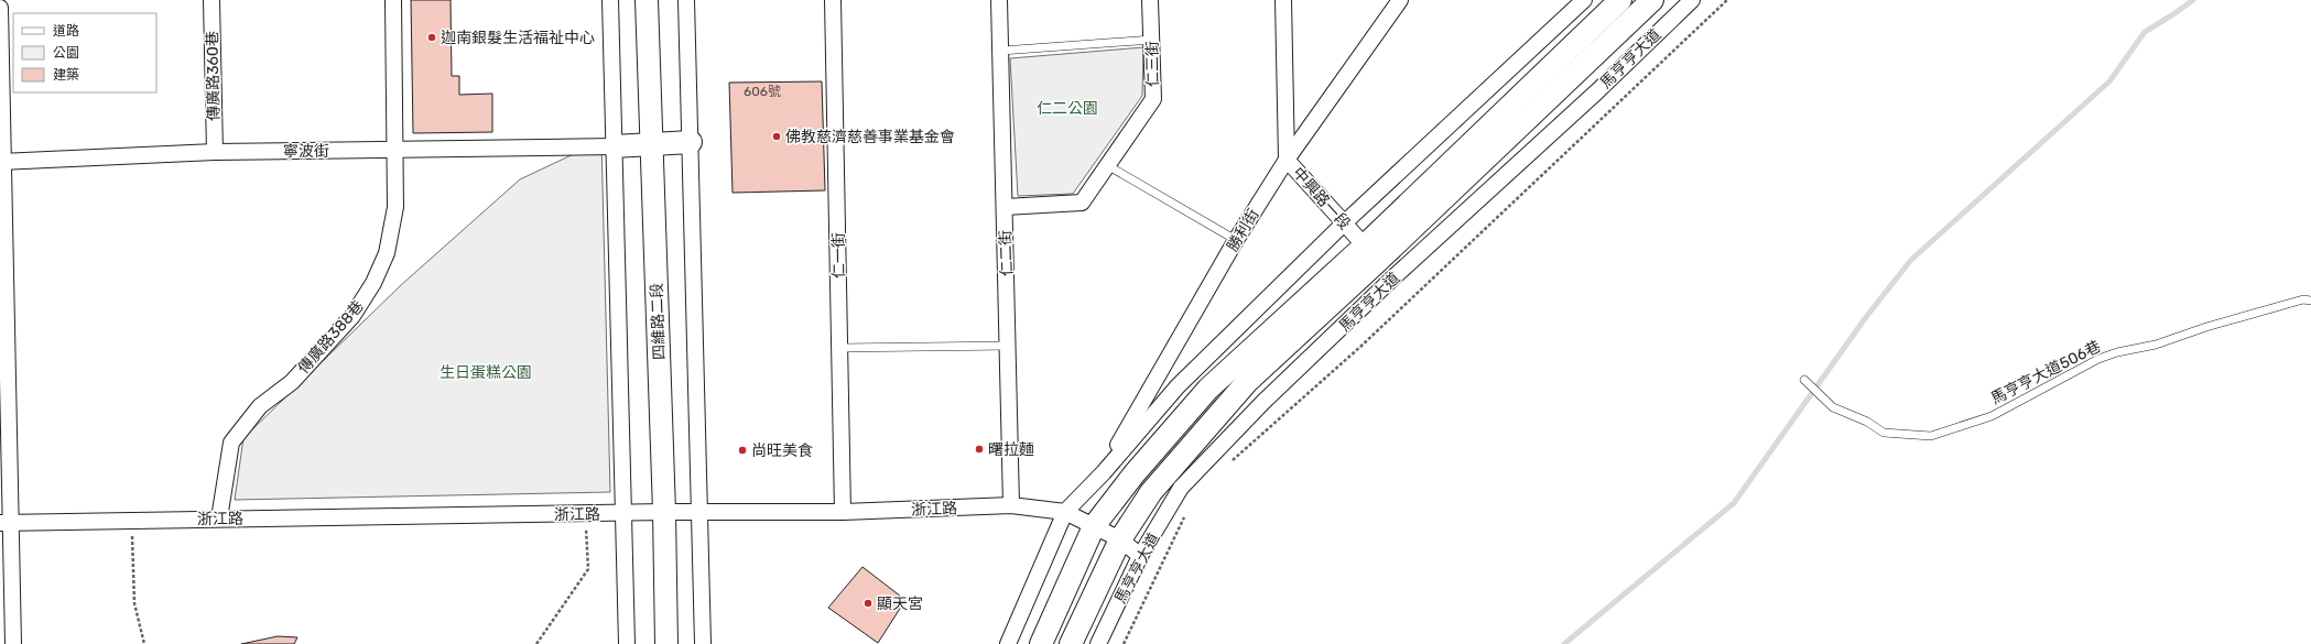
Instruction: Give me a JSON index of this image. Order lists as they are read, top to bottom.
{
  "streets": {
    "street": [
      "馬亨亨大道",
      "仁三街",
      "傳廣路360巷",
      "寧波街",
      "中興路一段",
      "勝利街",
      "仁二街",
      "仁一街",
      "四維路二段",
      "傳廣路388巷",
      "浙江路"
    ],
    "lane": ["馬亨亨大道506巷"]
  },
  "crossings": [
    ["馬亨亨大道", "中興路一段"],
    ["馬亨亨大道", "浙江路"],
    ["仁三街", "仁二街"],
    ["傳廣路360巷", "寧波街"],
    ["寧波街", "傳廣路388巷"],
    ["中興路一段", "勝利街"],
    ["仁二街", "浙江路"],
    ["仁一街", "浙江路"],
    ["四維路二段", "浙江路"],
    ["傳廣路388巷", "浙江路"]
  ],
  "parks": ["仁二公園", "生日蛋糕公園"],
  "places": [
    "迦南銀髮生活福祉中心",
    "佛教慈濟慈善事業基金會",
    "曙拉麵",
    "尚旺美食",
    "顯天宮"
  ],
  "house_numbers": ["606號"],
  "legend": ["道路", "公園", "建築"]
}
